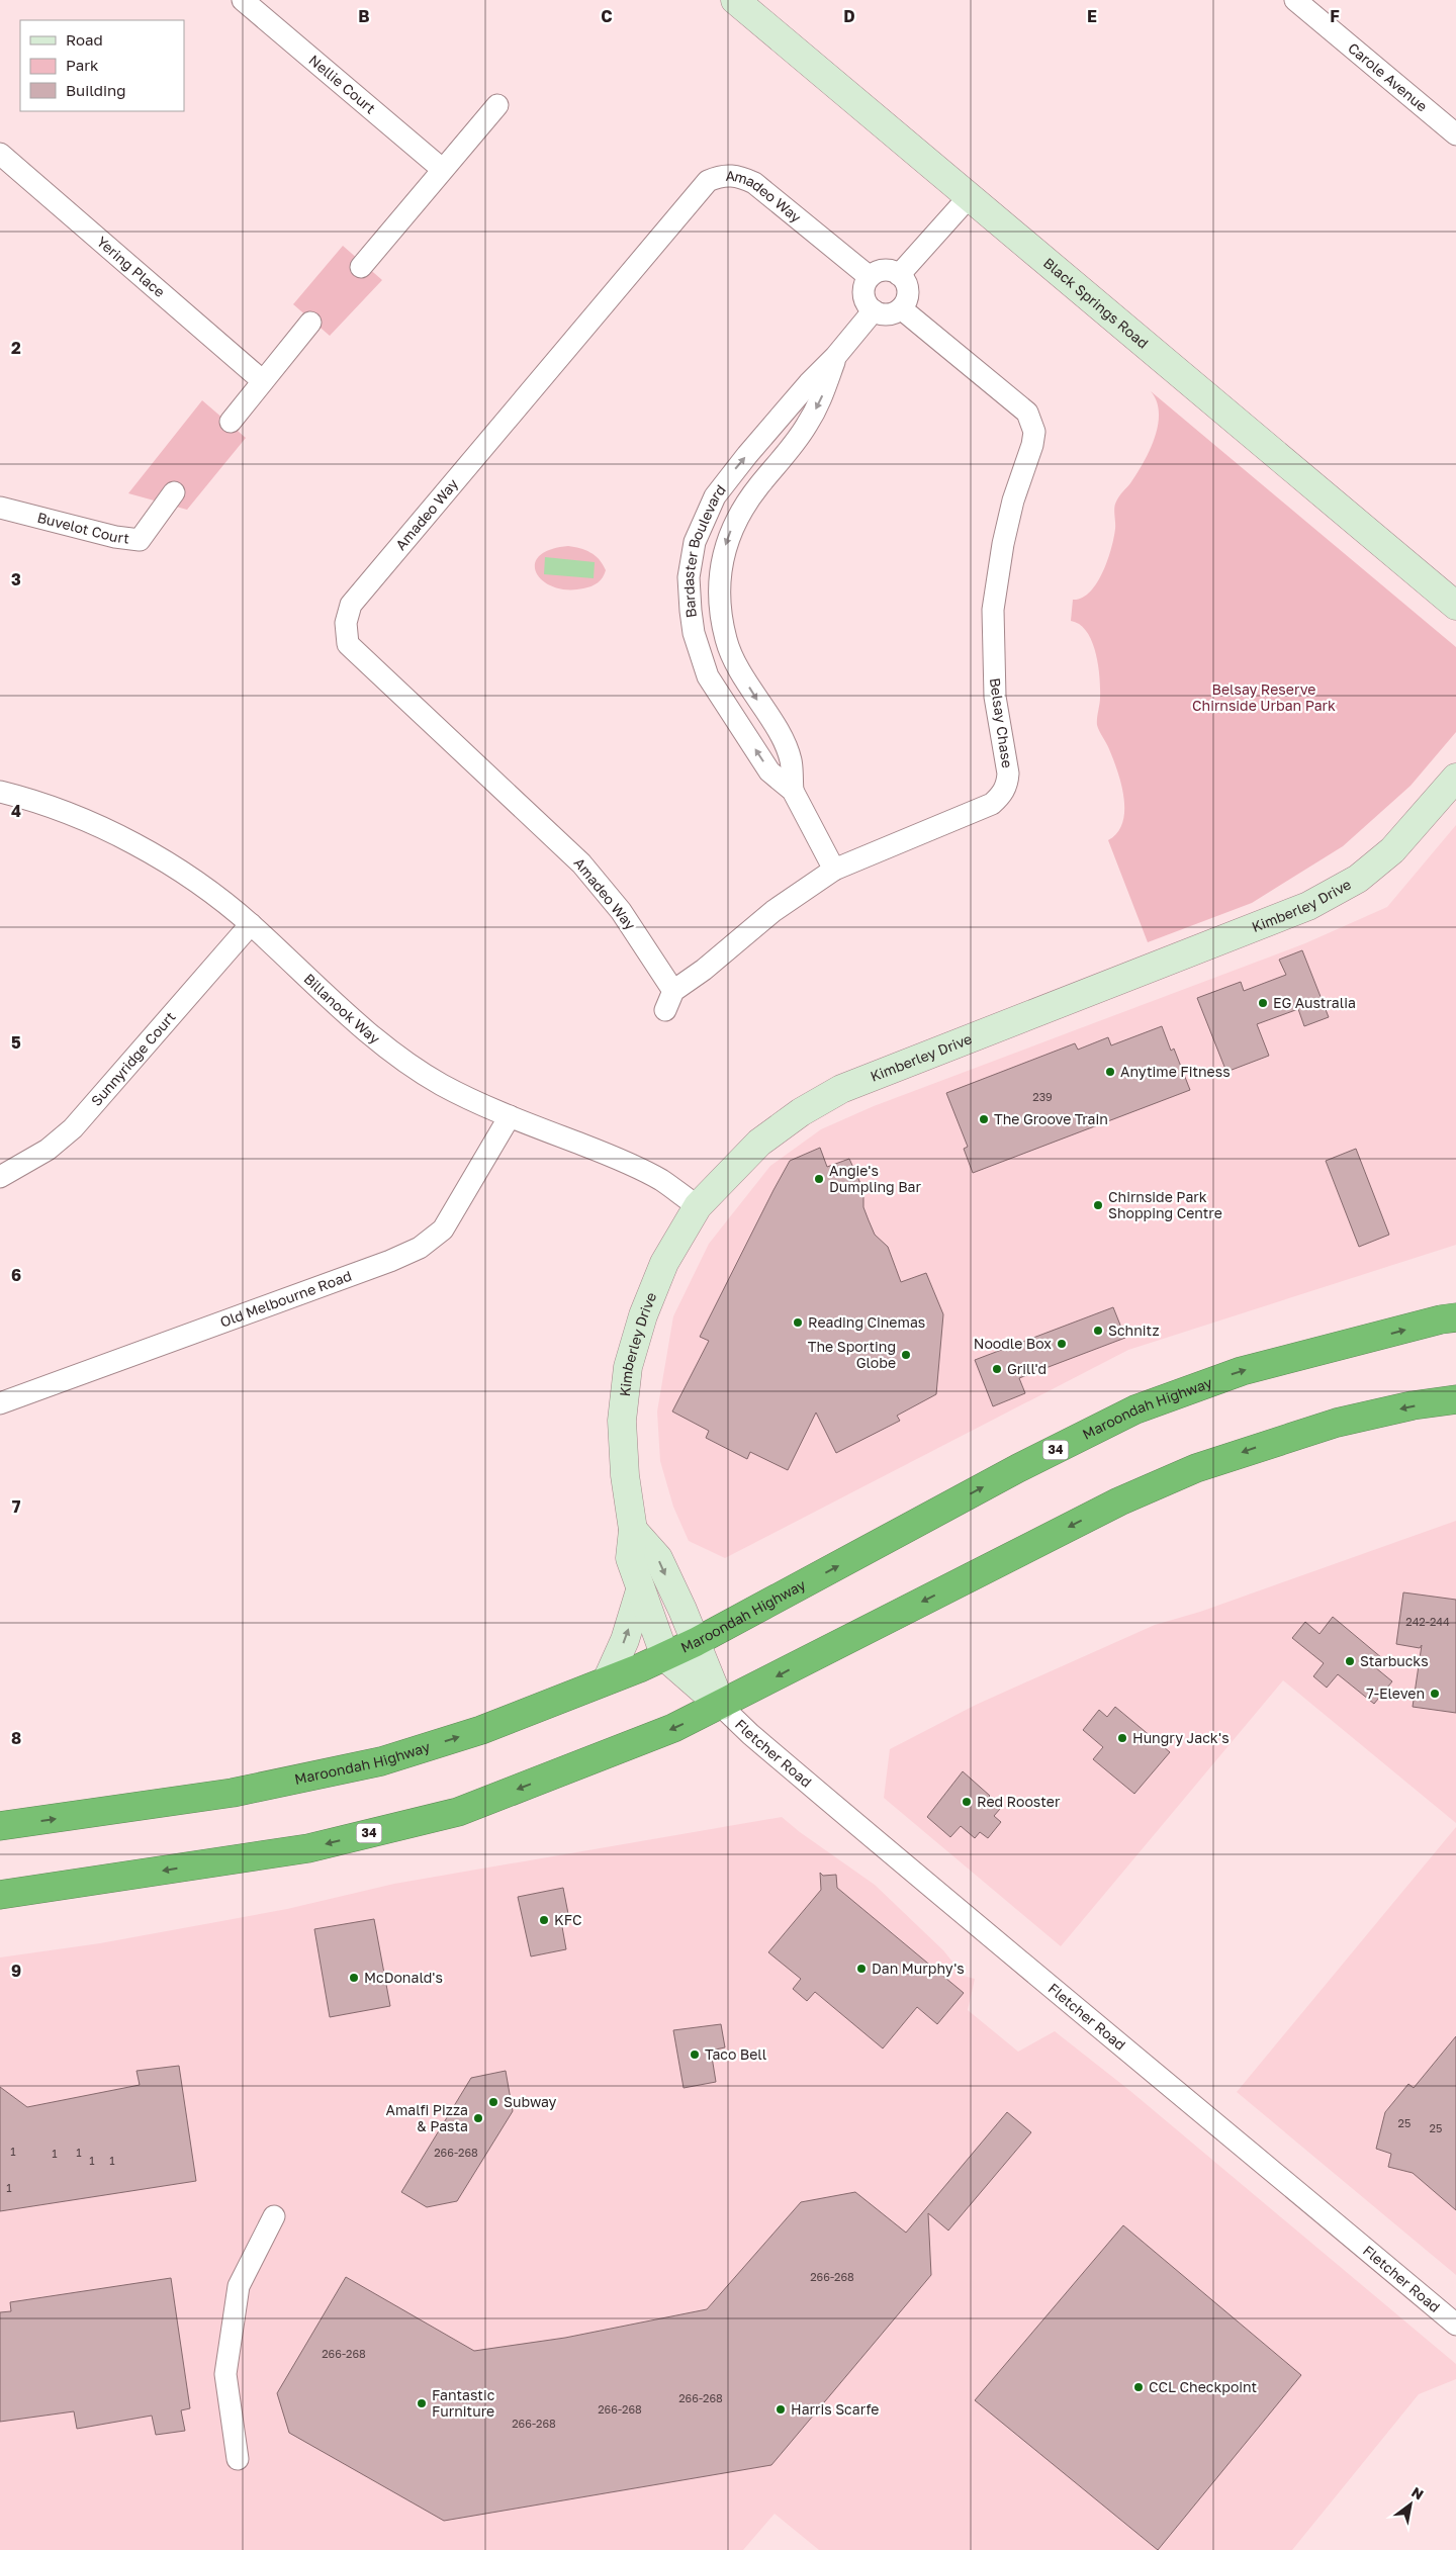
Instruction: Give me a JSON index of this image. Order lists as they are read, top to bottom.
{
  "streets": {
    "highway": ["Maroondah Highway", "34"],
    "main road": ["Black Springs Road", "Kimberley Drive"],
    "street": [
      "Carole Avenue",
      "Nellie Court",
      "Amadeo Way",
      "Yering Place",
      "Buvelot Court",
      "Bardaster Boulevard",
      "Belsay Chase",
      "Billanook Way",
      "Sunnyridge Court",
      "Old Melbourne Road",
      "Fletcher Road"
    ]
  },
  "crossings": [
    ["Amadeo Way", "Bardaster Boulevard"],
    ["Amadeo Way", "Belsay Chase"],
    ["Bardaster Boulevard", "Belsay Chase"],
    ["Kimberley Drive", "Billanook Way"],
    ["Kimberley Drive", "Maroondah Highway"],
    ["Kimberley Drive", "34"],
    ["Kimberley Drive", "Fletcher Road"],
    ["Billanook Way", "Sunnyridge Court"],
    ["Billanook Way", "Old Melbourne Road"],
    ["34", "Fletcher Road"]
  ],
  "parks": ["Belsay Reserve Chirnside Urban Park"],
  "places": [
    "EG Australia",
    "Anytime Fitness",
    "The Groove Train",
    "Angie's Dumpling Bar",
    "Chirnside Park Shopping Centre",
    "Reading Cinemas",
    "Schnitz",
    "Noodle Box",
    "The Sporting Globe",
    "Grill'd",
    "Starbucks",
    "7-Eleven",
    "Hungry Jack's",
    "Red Rooster",
    "KFC",
    "Dan Murphy's",
    "McDonald's",
    "Taco Bell",
    "Subway",
    "Amalfi Pizza & Pasta",
    "CCL Checkpoint",
    "Fantastic Furniture",
    "Harris Scarfe"
  ],
  "house_numbers": [
    "239",
    "242-244",
    "25",
    "25",
    "1",
    "1",
    "266-268",
    "1",
    "1",
    "1",
    "1",
    "266-268",
    "266-268",
    "266-268",
    "266-268",
    "266-268"
  ],
  "legend": ["Road", "Park", "Building"],
  "north": "top right",
  "grid": {
    "columns": [
      "B",
      "C",
      "D",
      "E",
      "F"
    ],
    "rows": [
      "2",
      "3",
      "4",
      "5",
      "6",
      "7",
      "8",
      "9"
    ]
  }
}
